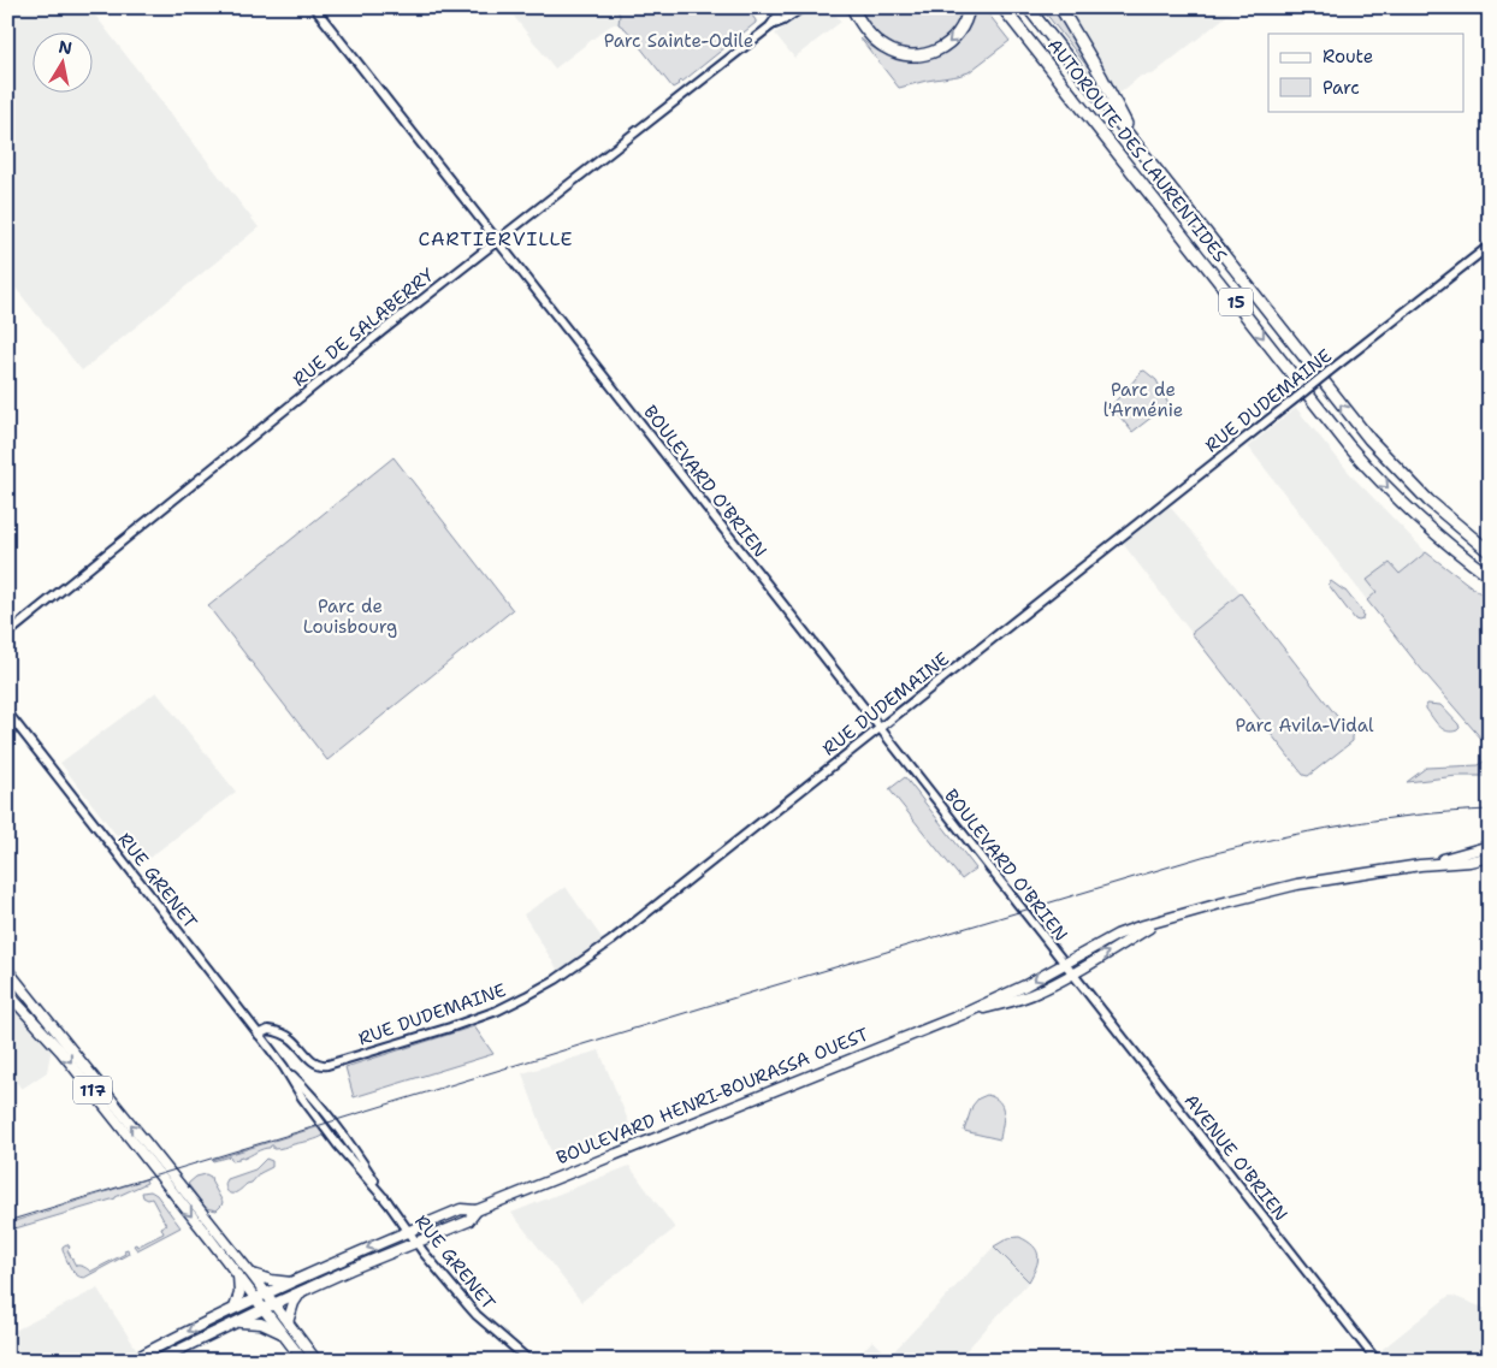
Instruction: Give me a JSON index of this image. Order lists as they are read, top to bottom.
{
  "streets": {
    "highway": ["AUTOROUTE DES LAURENTIDES", "15"],
    "main road": ["117", "BOULEVARD HENRI-BOURASSA OUEST"],
    "street": [
      "RUE DE SALABERRY",
      "RUE DUDEMAINE",
      "BOULEVARD O'BRIEN",
      "RUE GRENET",
      "AVENUE O'BRIEN"
    ]
  },
  "crossings": [
    ["RUE DE SALABERRY", "BOULEVARD O'BRIEN"],
    ["RUE DUDEMAINE", "BOULEVARD O'BRIEN"],
    ["RUE DUDEMAINE", "RUE GRENET"],
    ["BOULEVARD O'BRIEN", "BOULEVARD HENRI-BOURASSA OUEST"],
    ["BOULEVARD O'BRIEN", "AVENUE O'BRIEN"],
    ["RUE GRENET", "BOULEVARD HENRI-BOURASSA OUEST"],
    ["117", "BOULEVARD HENRI-BOURASSA OUEST"],
    ["BOULEVARD HENRI-BOURASSA OUEST", "AVENUE O'BRIEN"]
  ],
  "districts": ["CARTIERVILLE"],
  "parks": [
    "Parc Sainte-Odile",
    "Parc de l'Arménie",
    "Parc de Louisbourg",
    "Parc Avila-Vidal"
  ],
  "legend": ["Route", "Parc"],
  "north": "top"
}
